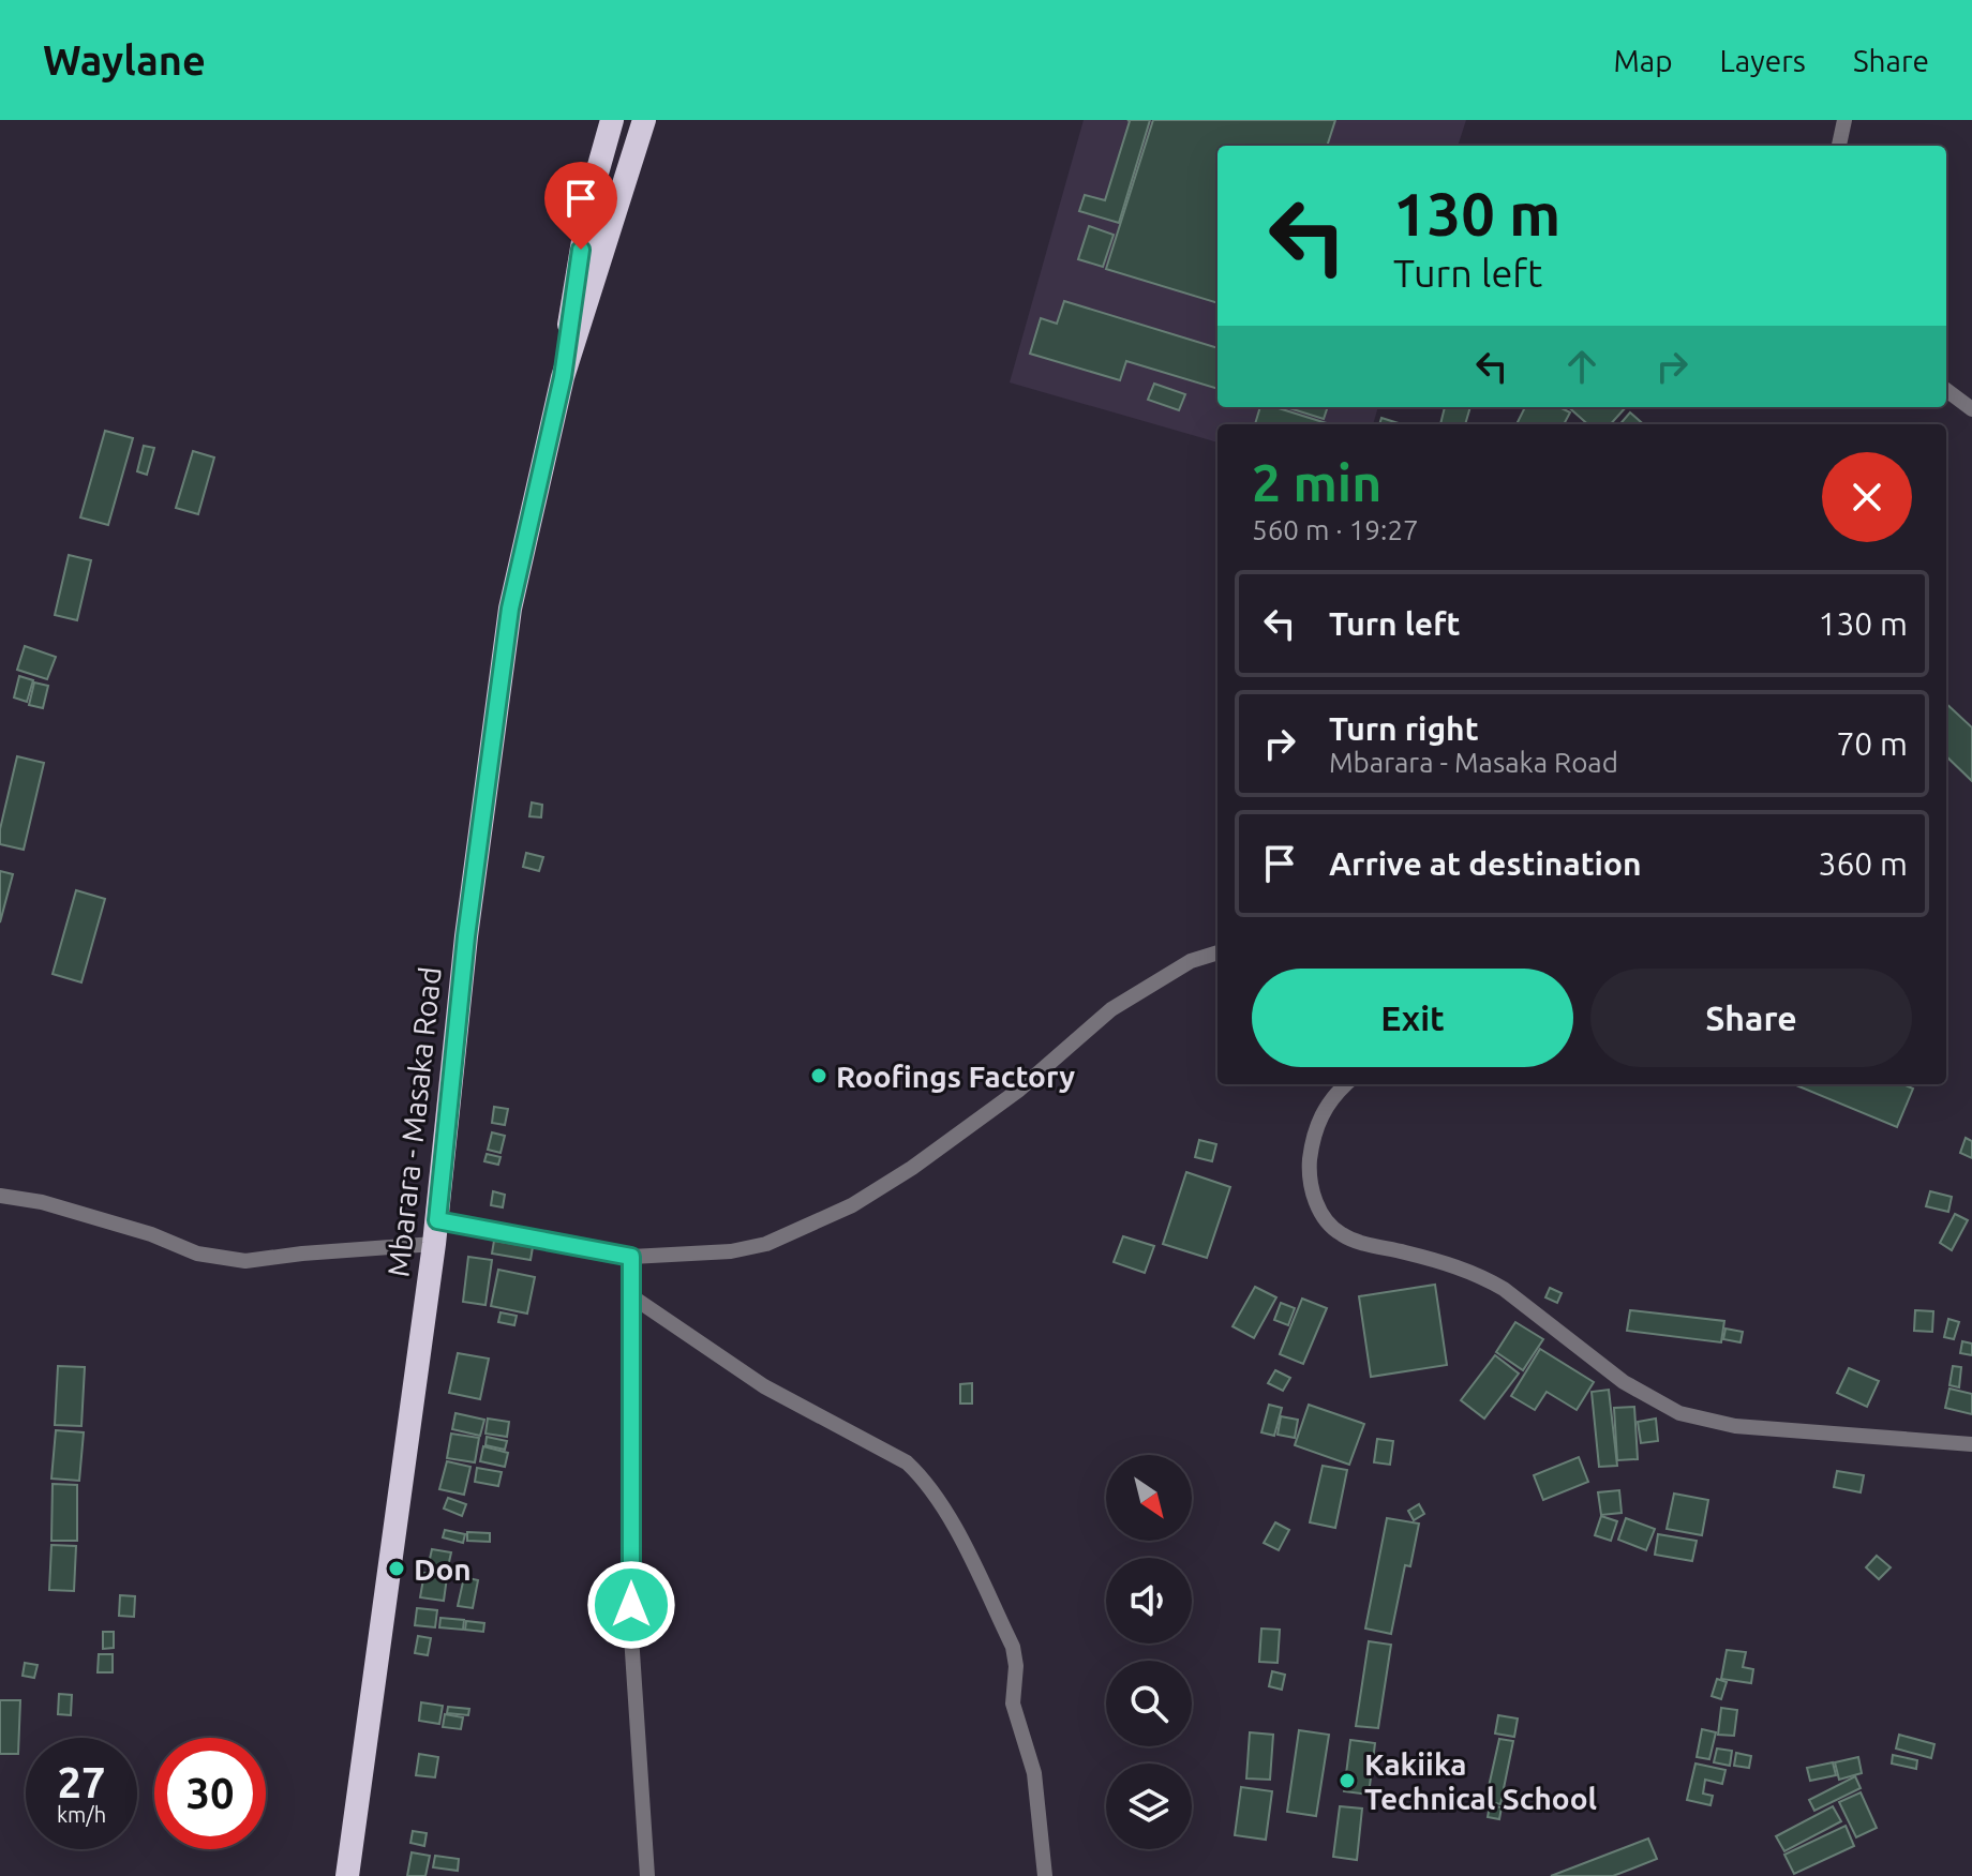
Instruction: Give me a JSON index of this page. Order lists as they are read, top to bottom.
{
  "streets": {
    "highway": ["Mbarara - Masaka Road"]
  },
  "places": ["Roofings Factory", "Don", "Kakiika Technical School"],
  "north": "bottom right",
  "page": {
    "header": "Waylane",
    "nav": ["Map", "Layers", "Share"],
    "turn": ["130 m", "Turn left"],
    "heading": ["2 min", "560 m · 19:27"],
    "list": [
      {
        "name": "Turn left",
        "value": "130 m"
      },
      {
        "name": "Turn right",
        "note": "Mbarara - Masaka Road",
        "value": "70 m"
      },
      {
        "name": "Arrive at destination",
        "value": "360 m"
      }
    ],
    "buttons": ["Exit", "Share"],
    "speed": "27 km/h",
    "limit": "30"
  }
}
